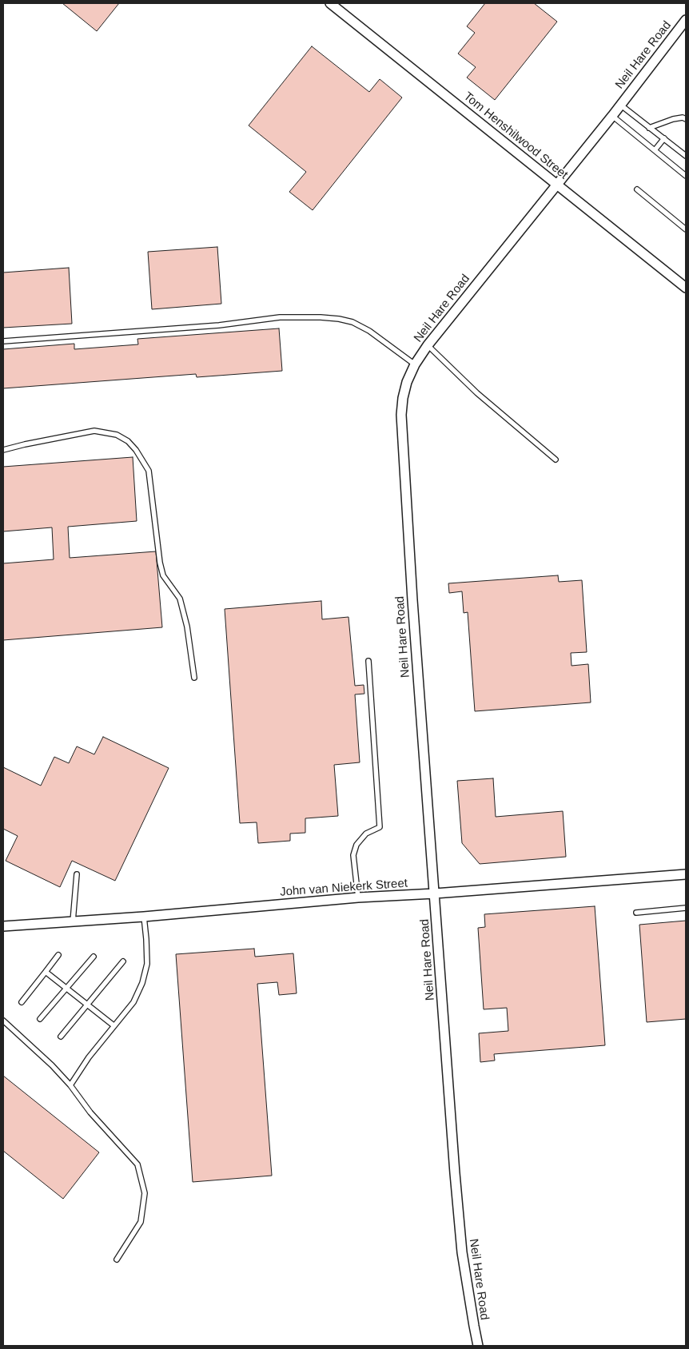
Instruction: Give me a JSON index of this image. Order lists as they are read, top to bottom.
{
  "streets": {
    "street": ["Neil Hare Road", "Tom Henshilwood Street", "John van Niekerk Street"]
  },
  "crossings": [
    ["Neil Hare Road", "Tom Henshilwood Street"],
    ["Neil Hare Road", "John van Niekerk Street"]
  ]
}
